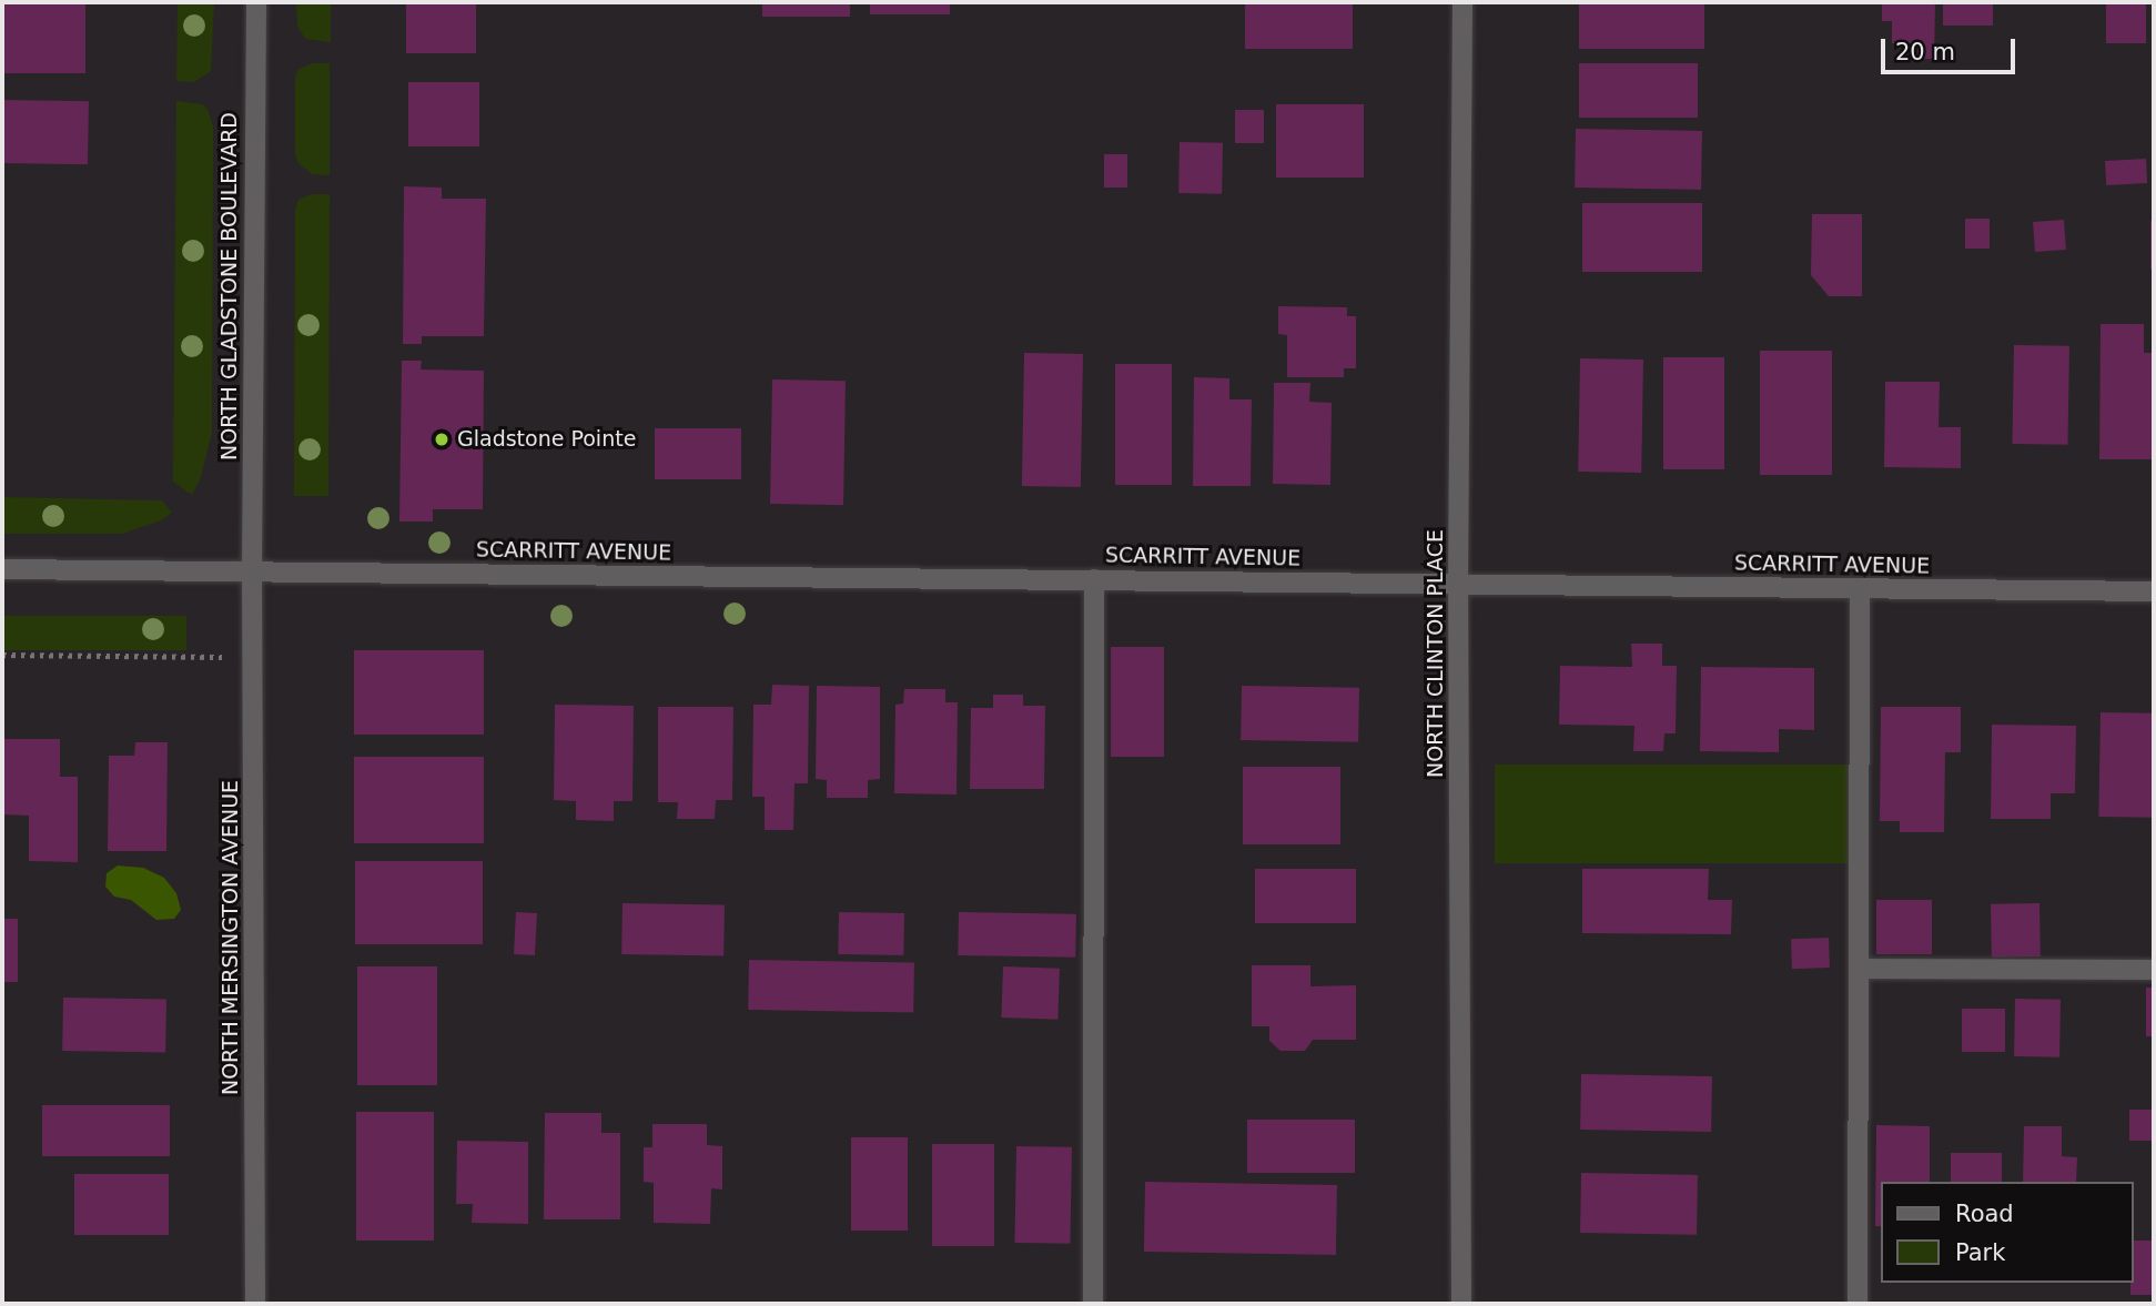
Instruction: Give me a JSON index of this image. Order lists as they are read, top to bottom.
{
  "streets": {
    "street": [
      "NORTH GLADSTONE BOULEVARD",
      "SCARRITT AVENUE",
      "NORTH CLINTON PLACE",
      "NORTH MERSINGTON AVENUE"
    ]
  },
  "crossings": [
    ["NORTH GLADSTONE BOULEVARD", "SCARRITT AVENUE"],
    ["NORTH GLADSTONE BOULEVARD", "NORTH MERSINGTON AVENUE"],
    ["SCARRITT AVENUE", "NORTH CLINTON PLACE"],
    ["SCARRITT AVENUE", "NORTH MERSINGTON AVENUE"]
  ],
  "places": ["Gladstone Pointe"],
  "legend": ["Road", "Park"],
  "scale_bar": "20 m"
}
